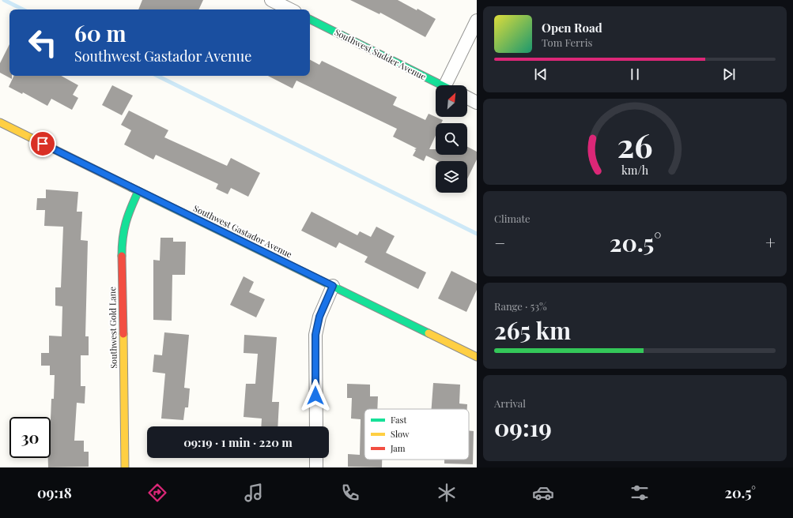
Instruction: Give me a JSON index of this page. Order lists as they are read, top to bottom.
{
  "streets": {
    "street": ["Southwest Sudder Avenue", "Southwest Gastador Avenue", "Southwest Gold Lane"]
  },
  "crossings": [
    ["Southwest Gastador Avenue", "Southwest Gold Lane"]
  ],
  "legend": ["Fast", "Slow", "Jam"],
  "north": "top right",
  "page": {
    "turn": ["60 m", "Southwest Gastador Avenue"],
    "song": ["Open Road", "Tom Ferris"],
    "tile": [
      "Climate",
      ["Range · 53%", "265 km"],
      ["Arrival", "09:19"]
    ],
    "heat": ["−", "20.5°", "+"],
    "limit": "30",
    "trip": "09:19 · 1 min · 220 m",
    "tabs": ["09:18", "20.5°"],
    "gauge": ["26", "km/h"]
  }
}
